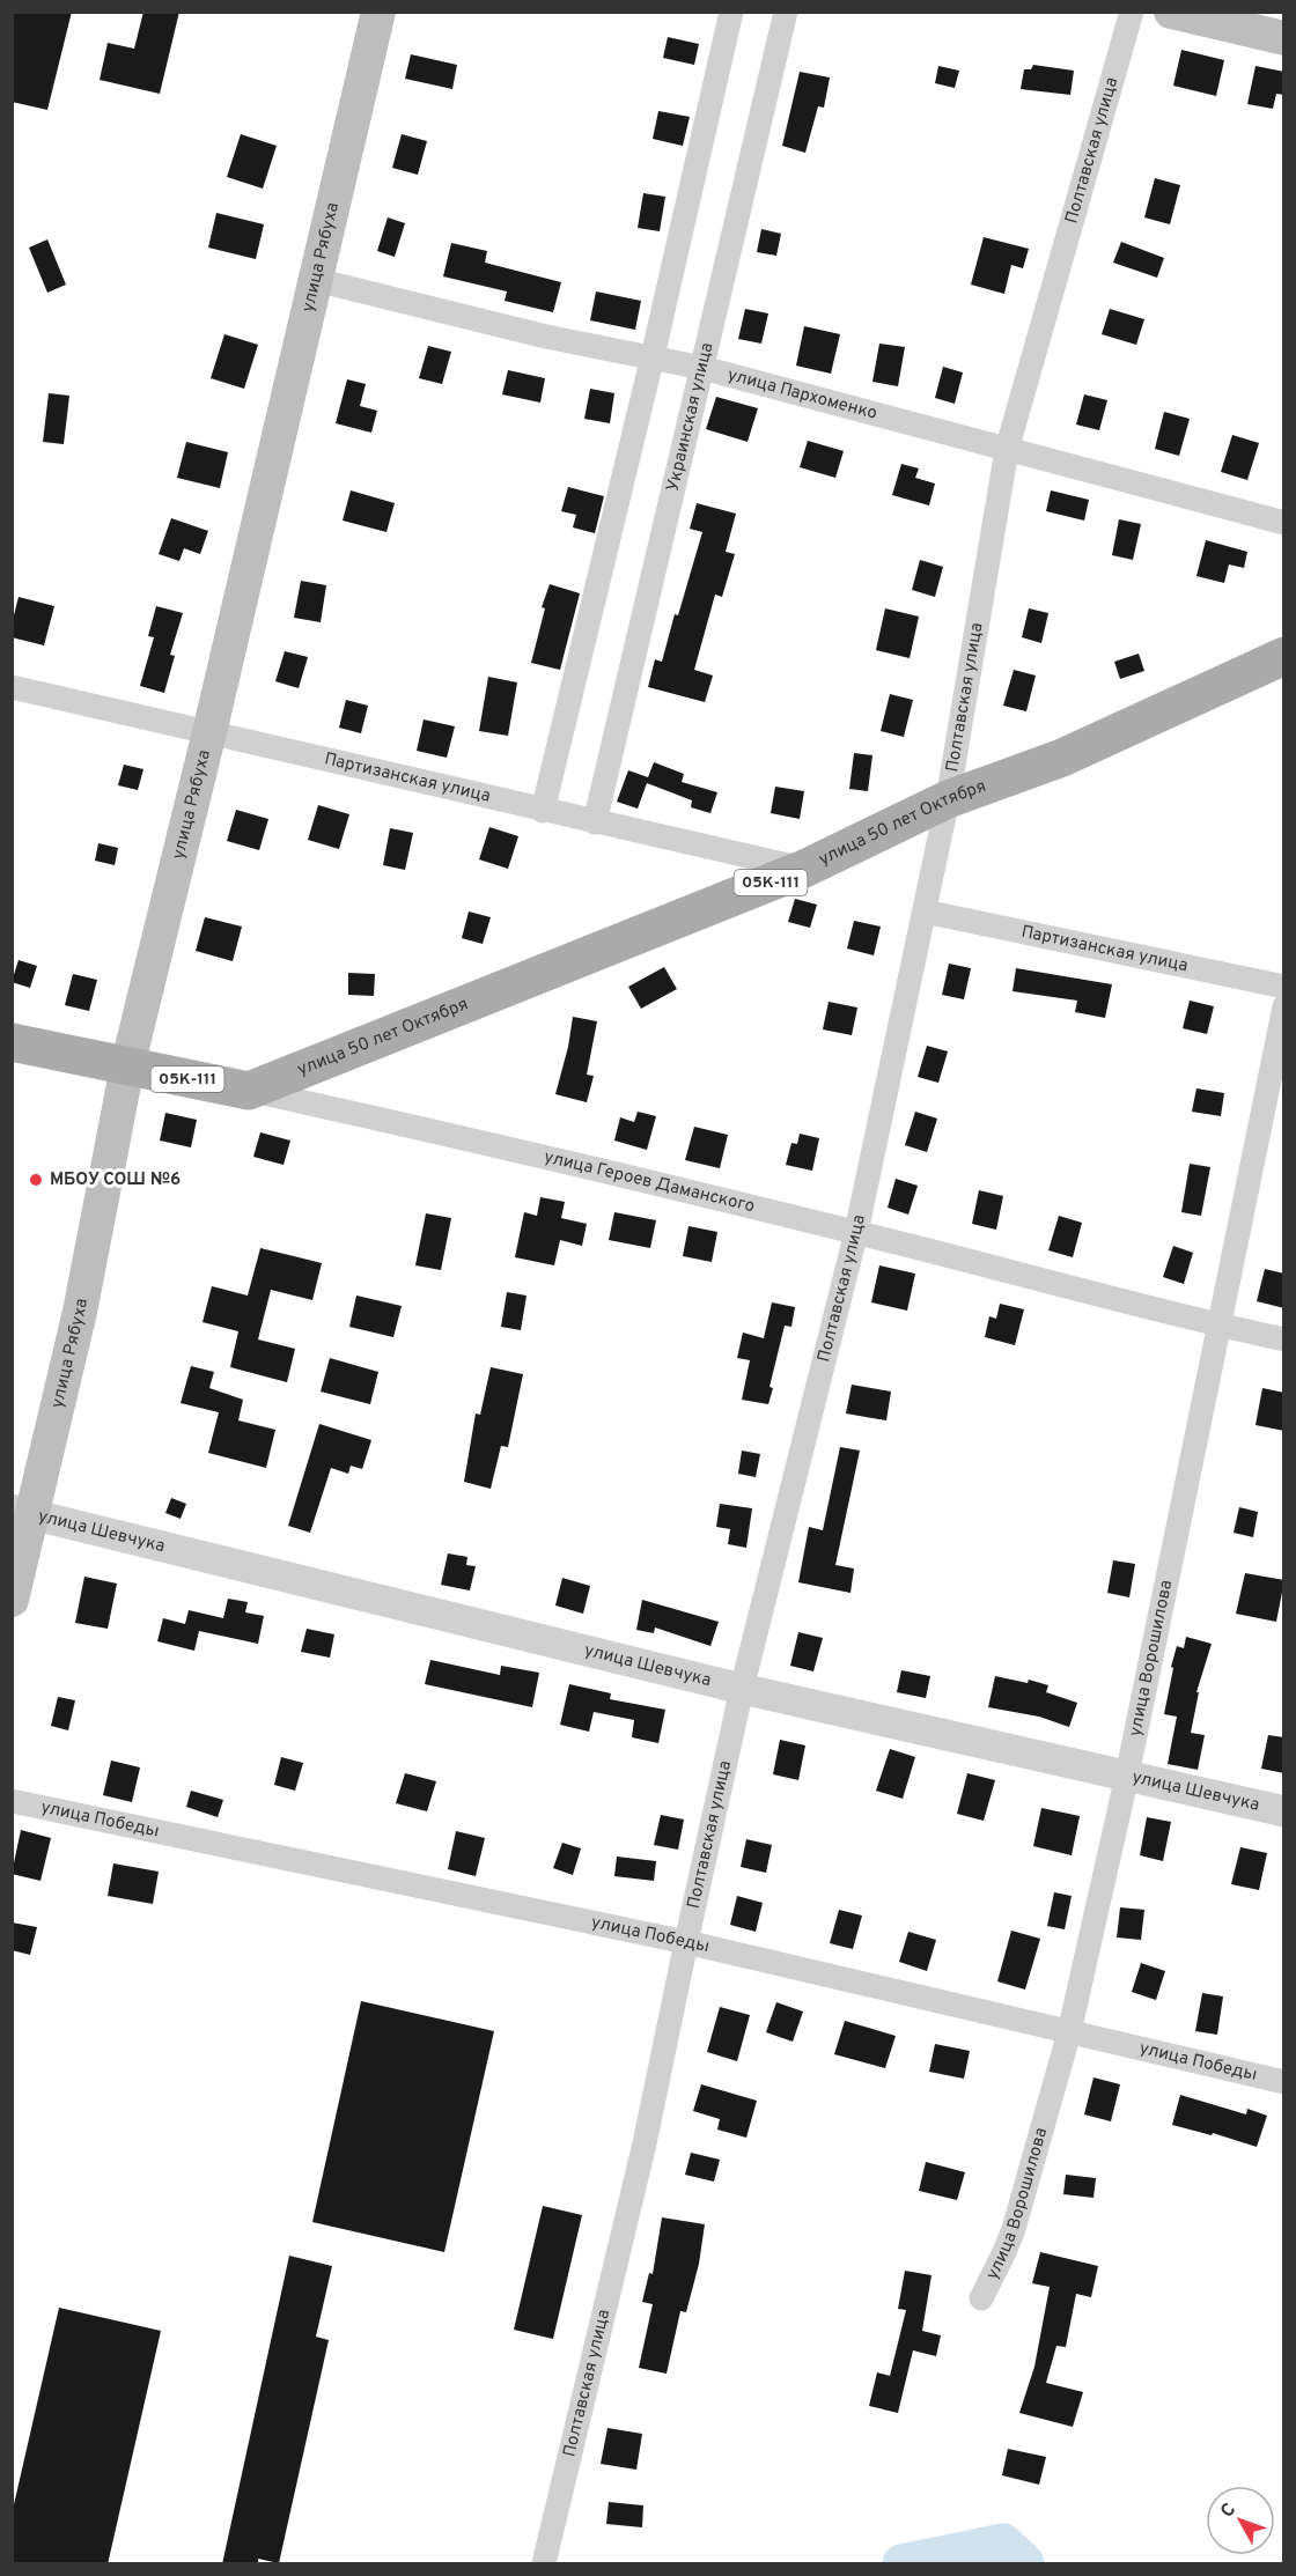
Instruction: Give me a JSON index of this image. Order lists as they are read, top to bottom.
{
  "streets": {
    "main road": [
      "улица Рябуха",
      "улица 50 лет Октября",
      "05К-111",
      "улица Героев Даманского"
    ],
    "street": [
      "Полтавская улица",
      "улица Пархоменко",
      "Украинская улица",
      "Партизанская улица",
      "улица Шевчука",
      "улица Ворошилова",
      "улица Победы"
    ]
  },
  "crossings": [
    ["Полтавская улица", "улица Пархоменко"],
    ["Полтавская улица", "Партизанская улица"],
    ["Полтавская улица", "улица 50 лет Октября"],
    ["Полтавская улица", "улица Героев Даманского"],
    ["Полтавская улица", "улица Шевчука"],
    ["Полтавская улица", "улица Победы"],
    ["улица Рябуха", "улица Пархоменко"],
    ["улица Рябуха", "Партизанская улица"],
    ["улица Рябуха", "улица Героев Даманского"],
    ["улица Рябуха", "улица Шевчука"],
    ["улица Пархоменко", "Украинская улица"],
    ["Украинская улица", "Партизанская улица"],
    ["Партизанская улица", "улица 50 лет Октября"],
    ["улица 50 лет Октября", "улица Героев Даманского"],
    ["улица Героев Даманского", "улица Ворошилова"],
    ["улица Шевчука", "улица Ворошилова"],
    ["улица Ворошилова", "улица Победы"]
  ],
  "places": ["МБОУ СОШ №6"],
  "north": "top left"
}
